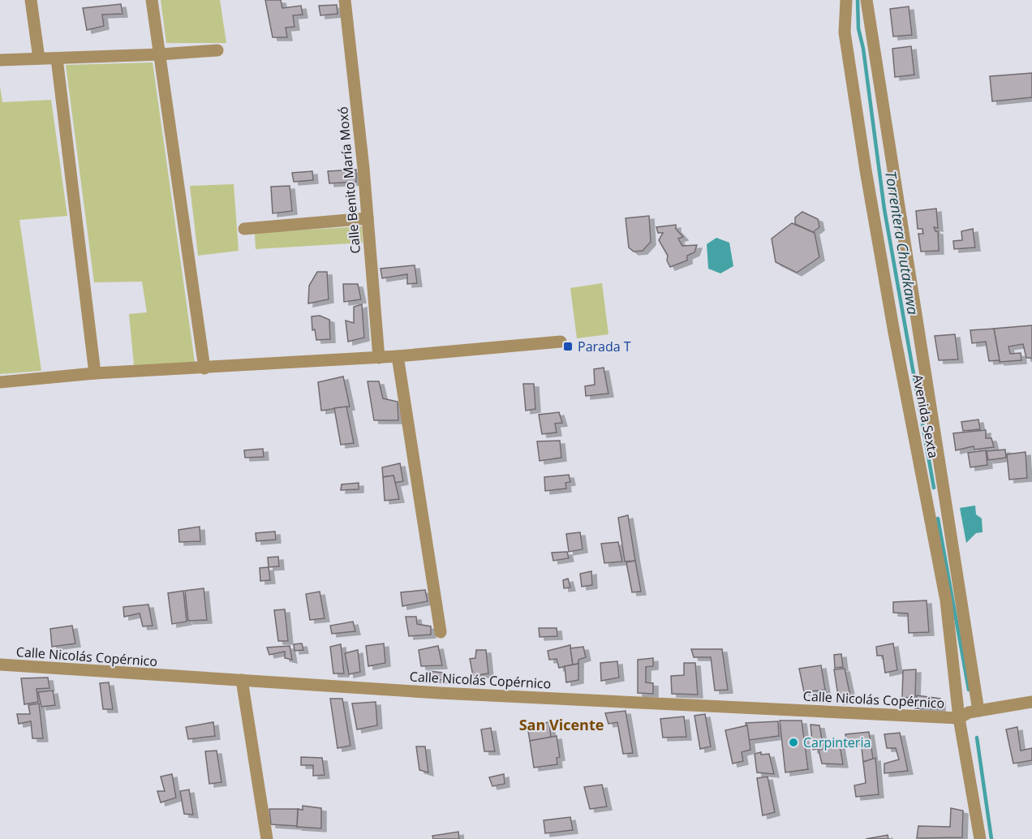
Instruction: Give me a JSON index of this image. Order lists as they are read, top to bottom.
{
  "streets": {
    "street": ["Calle Benito María Moxó", "Avenida Sexta", "Calle Nicolás Copérnico"]
  },
  "crossings": [
    ["Avenida Sexta", "Calle Nicolás Copérnico"]
  ],
  "districts": ["San Vicente"],
  "water": ["Torrentera Chutakawa"],
  "places": {
    "transit": ["Parada T"],
    "other": ["Carpinteria"]
  }
}
